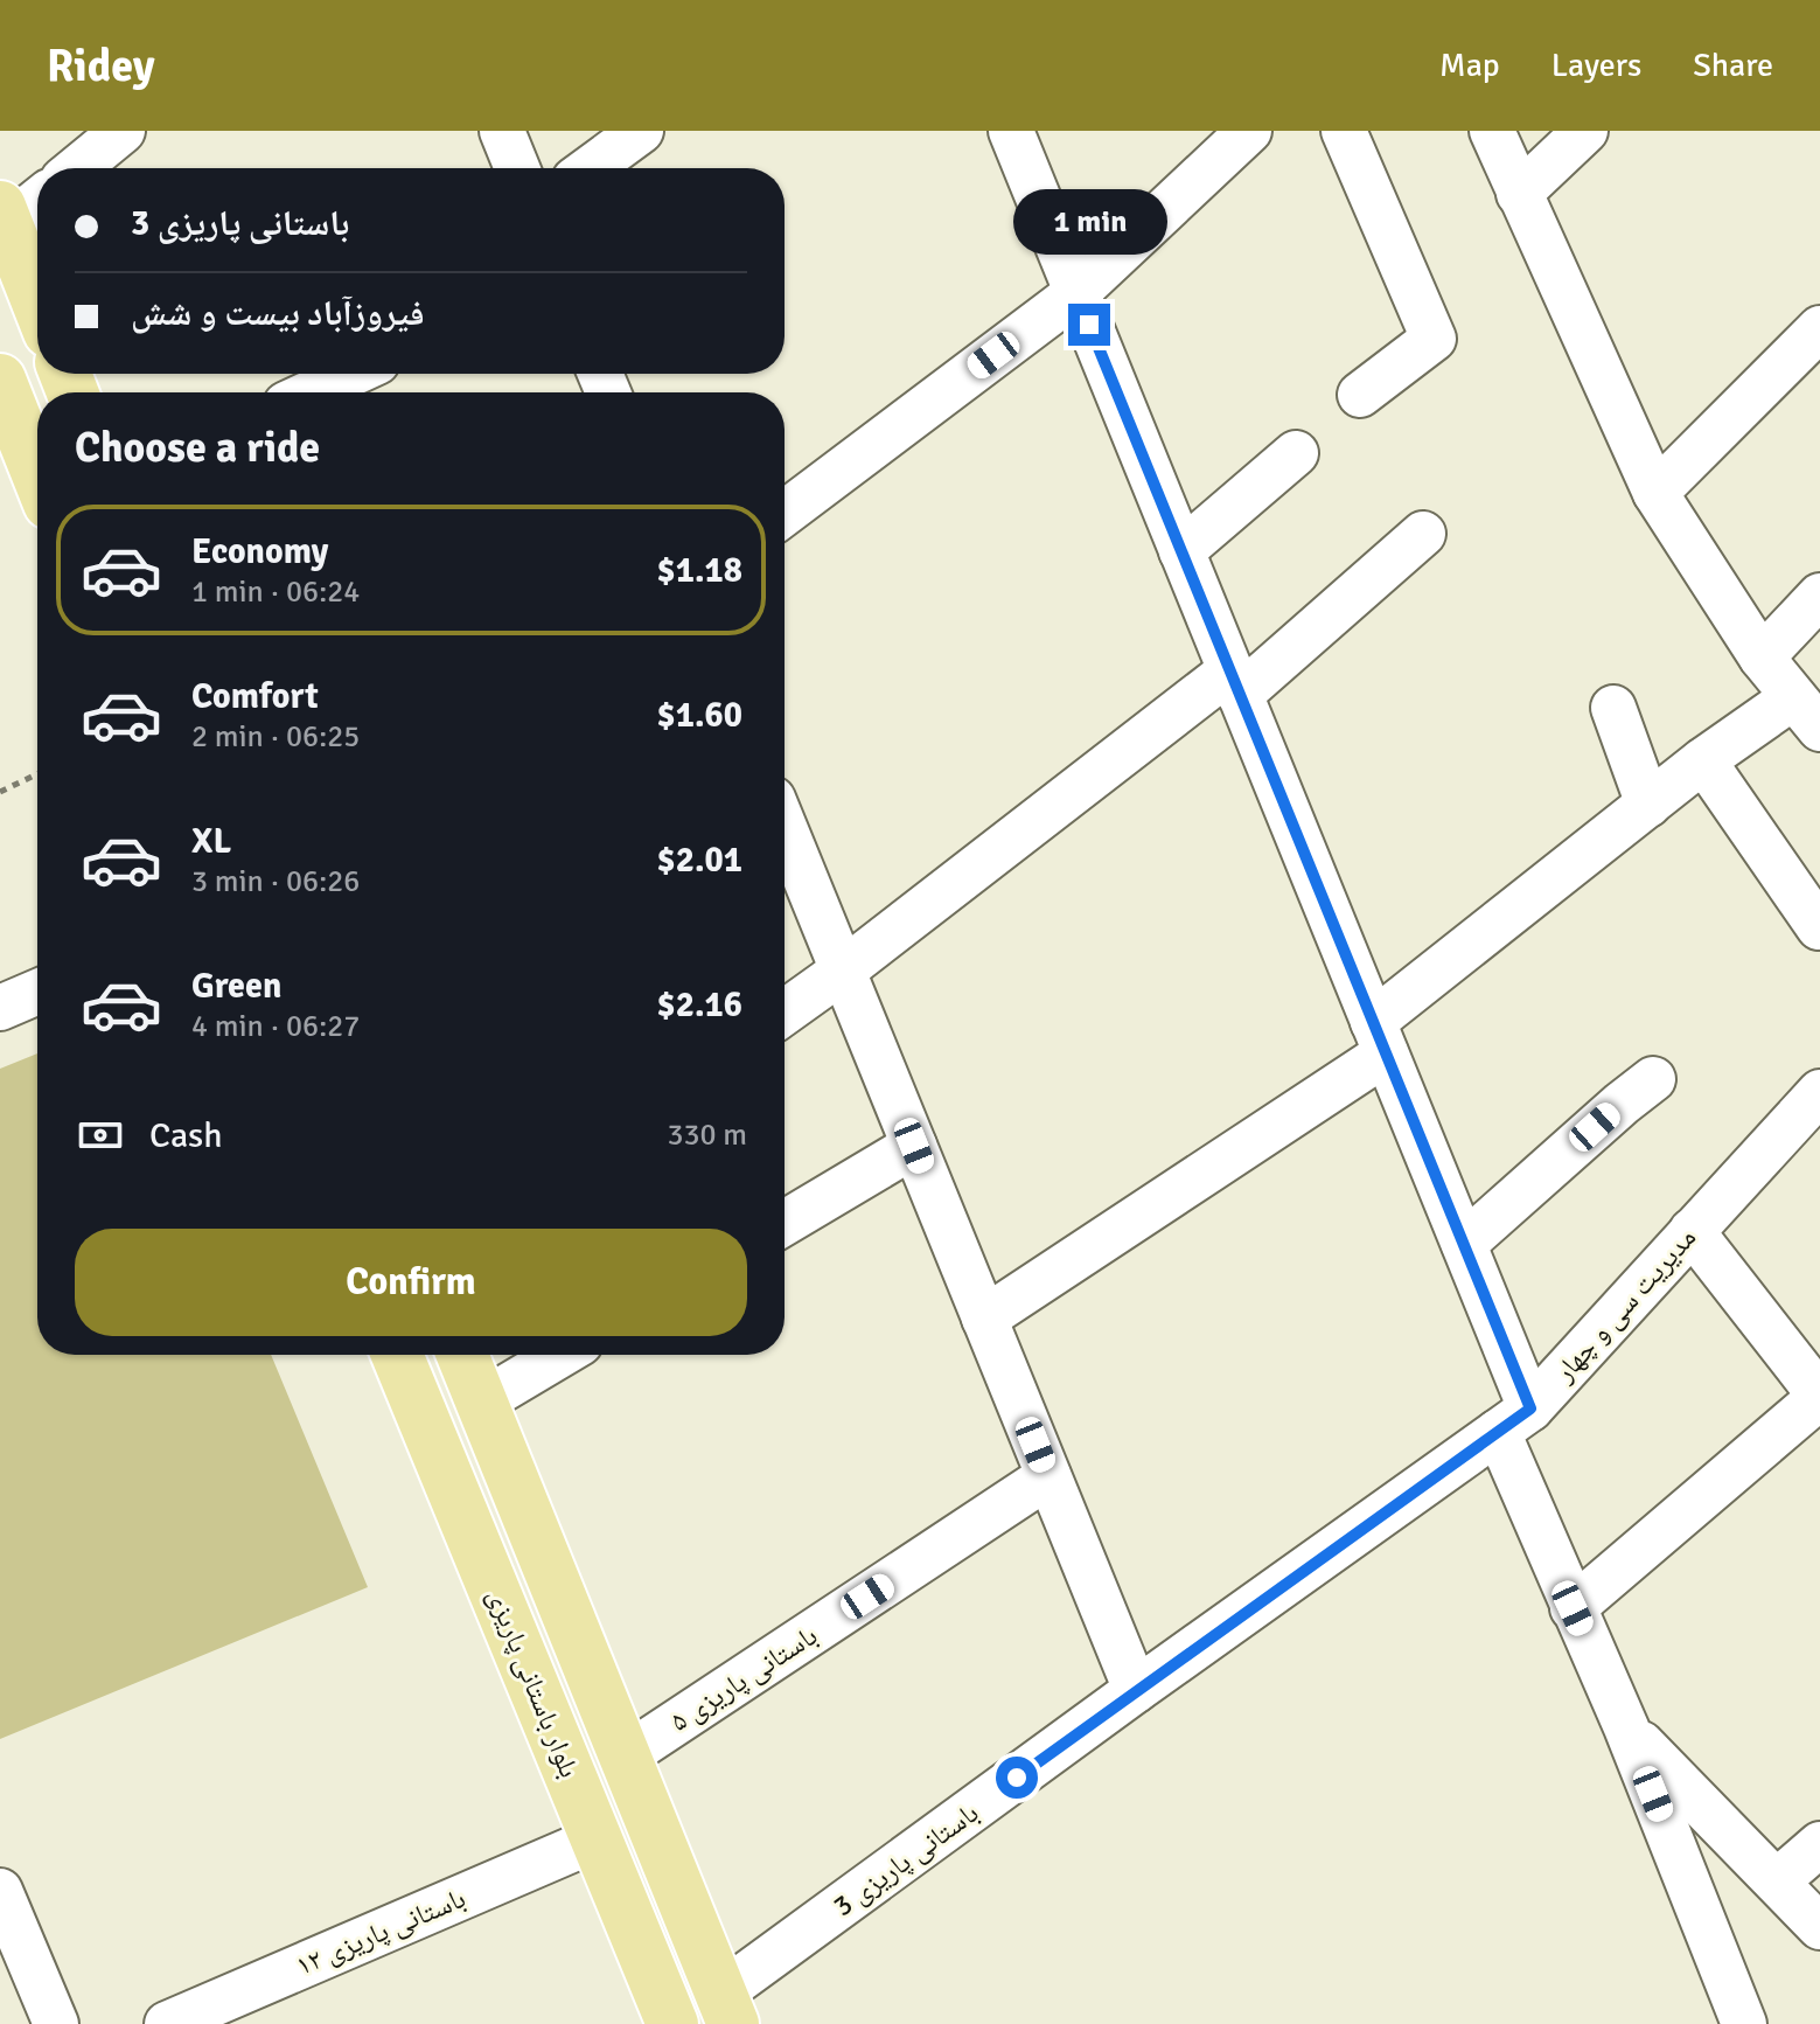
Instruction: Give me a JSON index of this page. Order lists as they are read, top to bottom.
{
  "streets": {
    "main road": ["بلوار باستانی پاریزی"],
    "street": [
      "مدیریت سی و چهار",
      "باستانی پاریزی ۵",
      "باستانی پاریزی 3",
      "باستانی پاریزی ۱۲"
    ]
  },
  "crossings": [
    ["مدیریت سی و چهار", "باستانی پاریزی 3"],
    ["باستانی پاریزی ۵", "بلوار باستانی پاریزی"],
    ["بلوار باستانی پاریزی", "باستانی پاریزی 3"],
    ["بلوار باستانی پاریزی", "باستانی پاریزی ۱۲"]
  ],
  "page": {
    "header": "Ridey",
    "nav": ["Map", "Layers", "Share"],
    "banner": ["باستانی پاریزی 3", "فیروزآباد بیست و شش"],
    "bubble": "1 min",
    "heading": "Choose a ride",
    "list": [
      {
        "name": "Economy",
        "note": "1 min · 06:24",
        "value": "$1.18"
      },
      {
        "name": "Comfort",
        "note": "2 min · 06:25",
        "value": "$1.60"
      },
      {
        "name": "XL",
        "note": "3 min · 06:26",
        "value": "$2.01"
      },
      {
        "name": "Green",
        "note": "4 min · 06:27",
        "value": "$2.16"
      }
    ],
    "pay": ["Cash", "330 m"],
    "buttons": "Confirm"
  }
}
